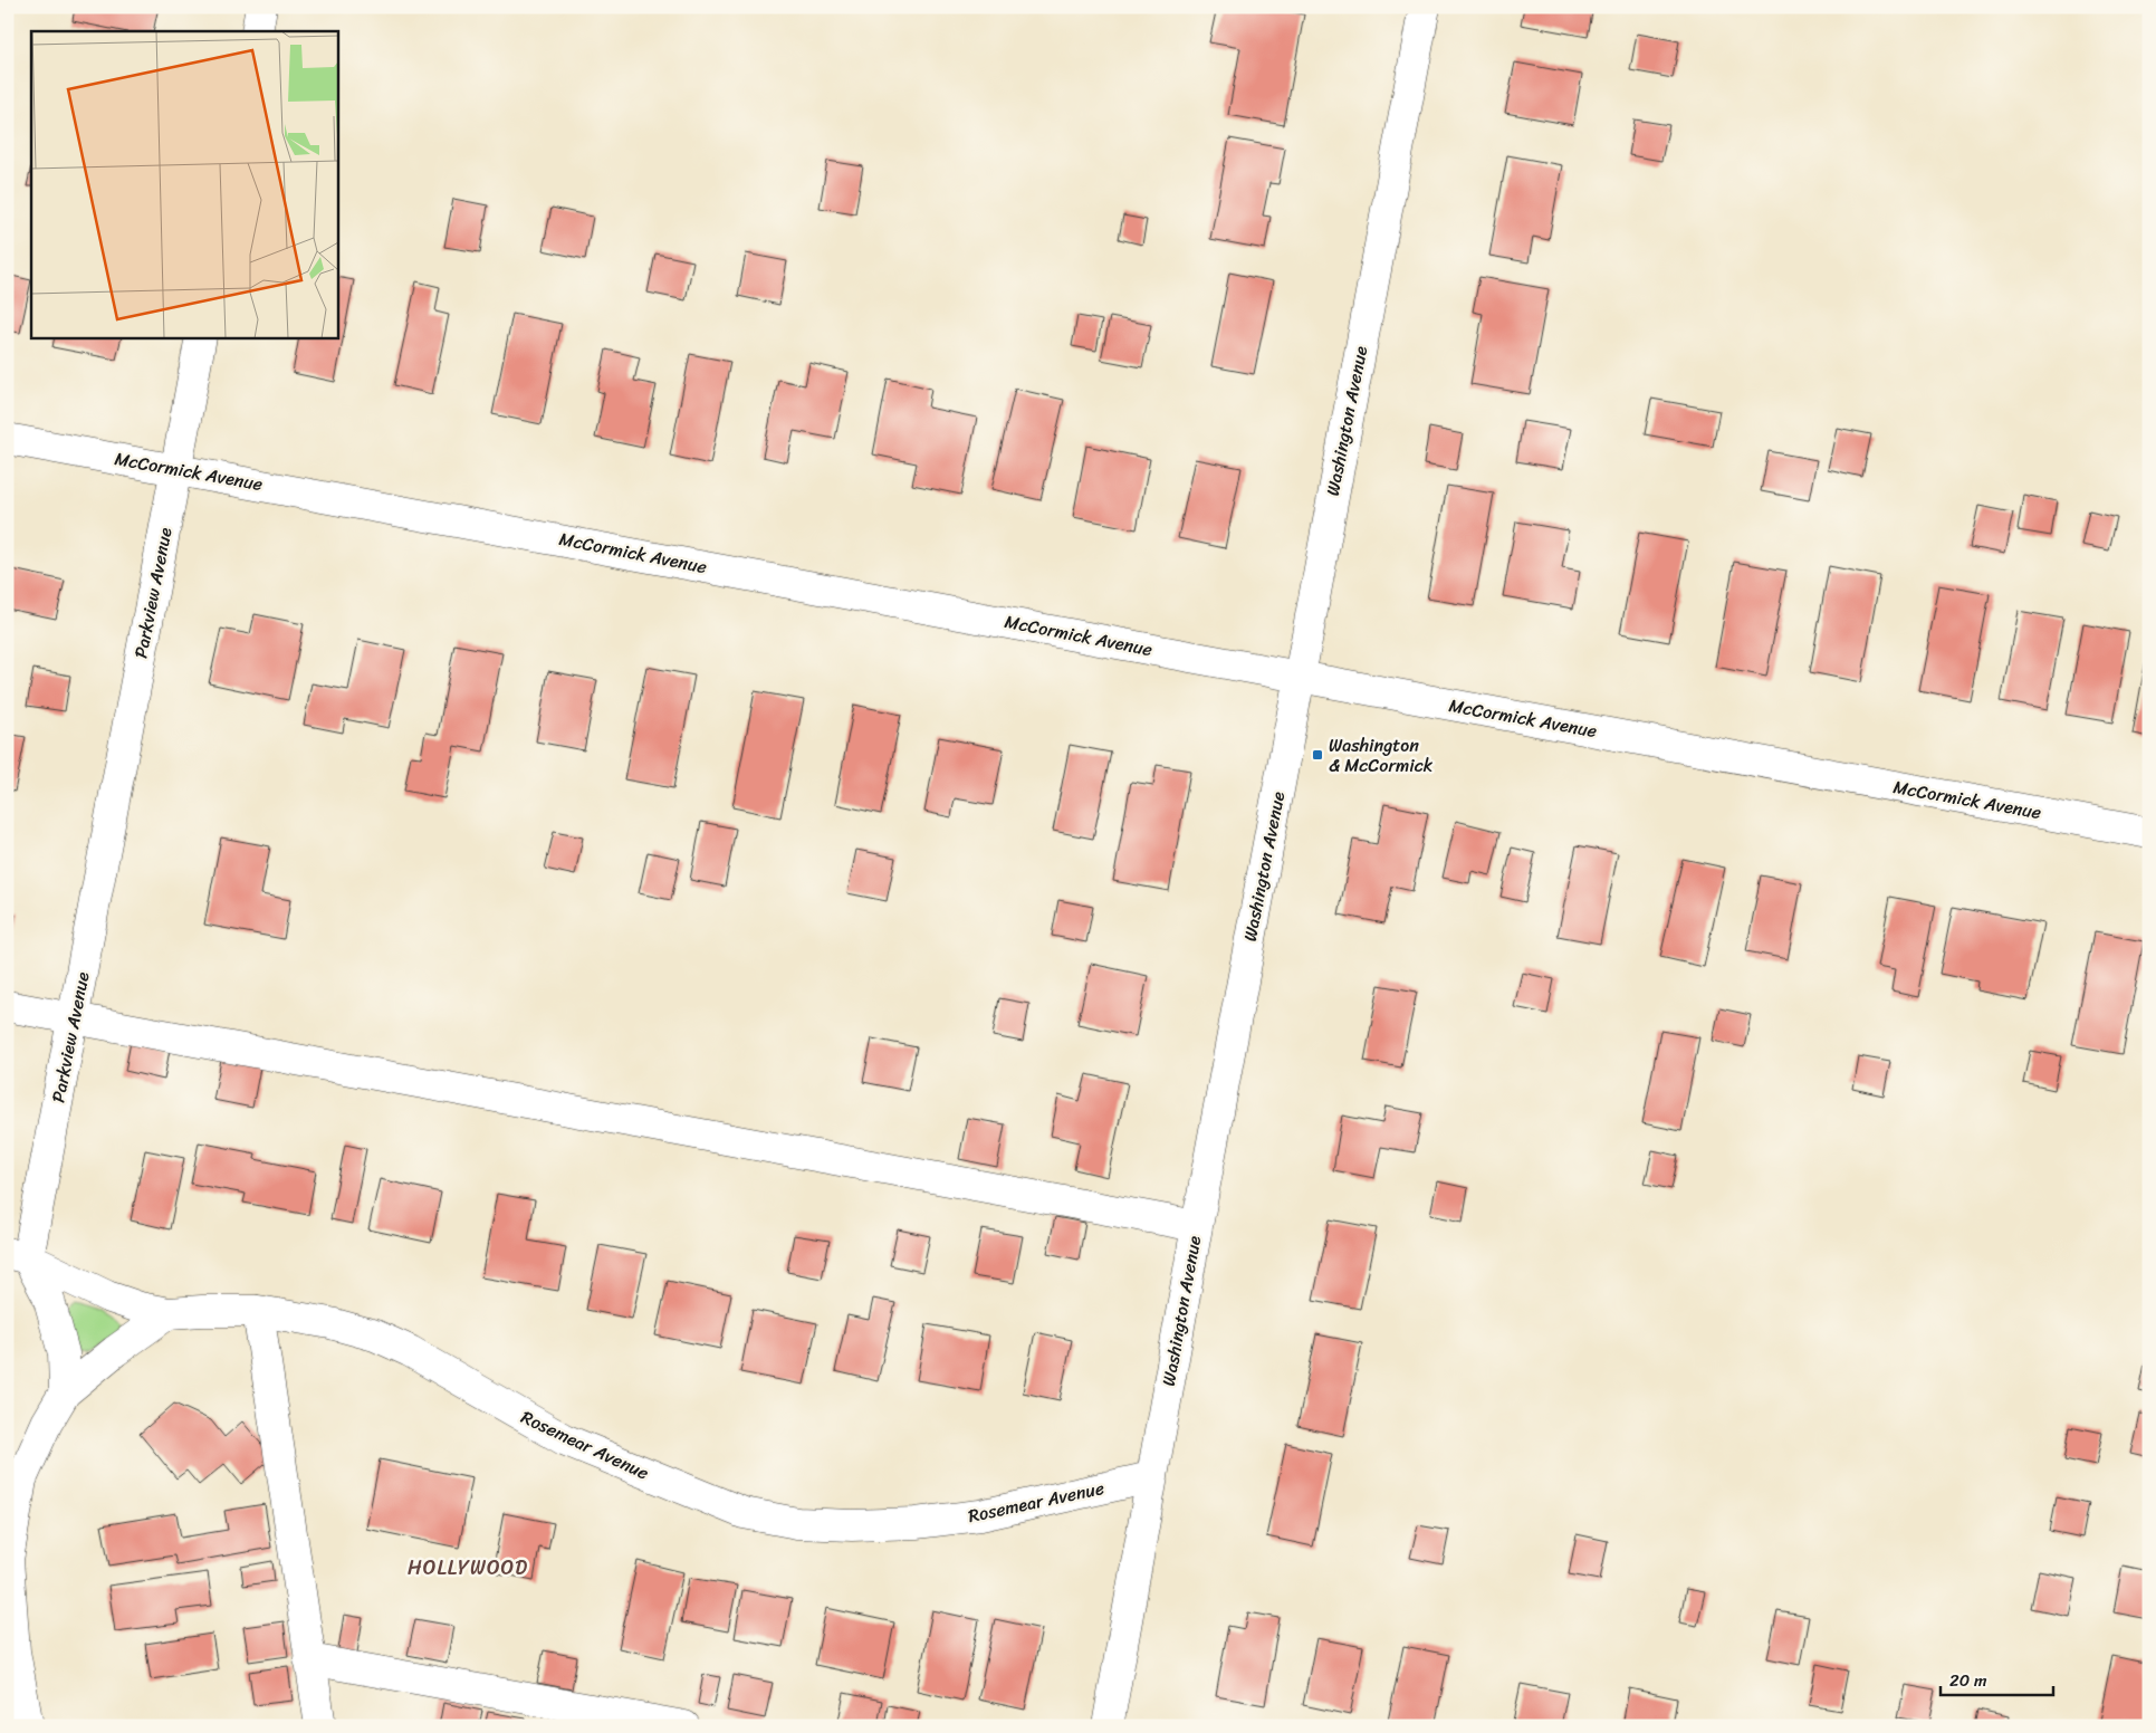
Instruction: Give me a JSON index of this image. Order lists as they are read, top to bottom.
{
  "streets": {
    "street": [
      "Washington Avenue",
      "McCormick Avenue",
      "Parkview Avenue",
      "Rosemear Avenue"
    ]
  },
  "crossings": [
    ["Washington Avenue", "McCormick Avenue"],
    ["Washington Avenue", "Rosemear Avenue"],
    ["McCormick Avenue", "Parkview Avenue"],
    ["Parkview Avenue", "Rosemear Avenue"]
  ],
  "districts": ["HOLLYWOOD"],
  "places": {
    "transit": ["Washington & McCormick"]
  },
  "scale_bar": "20 m"
}
